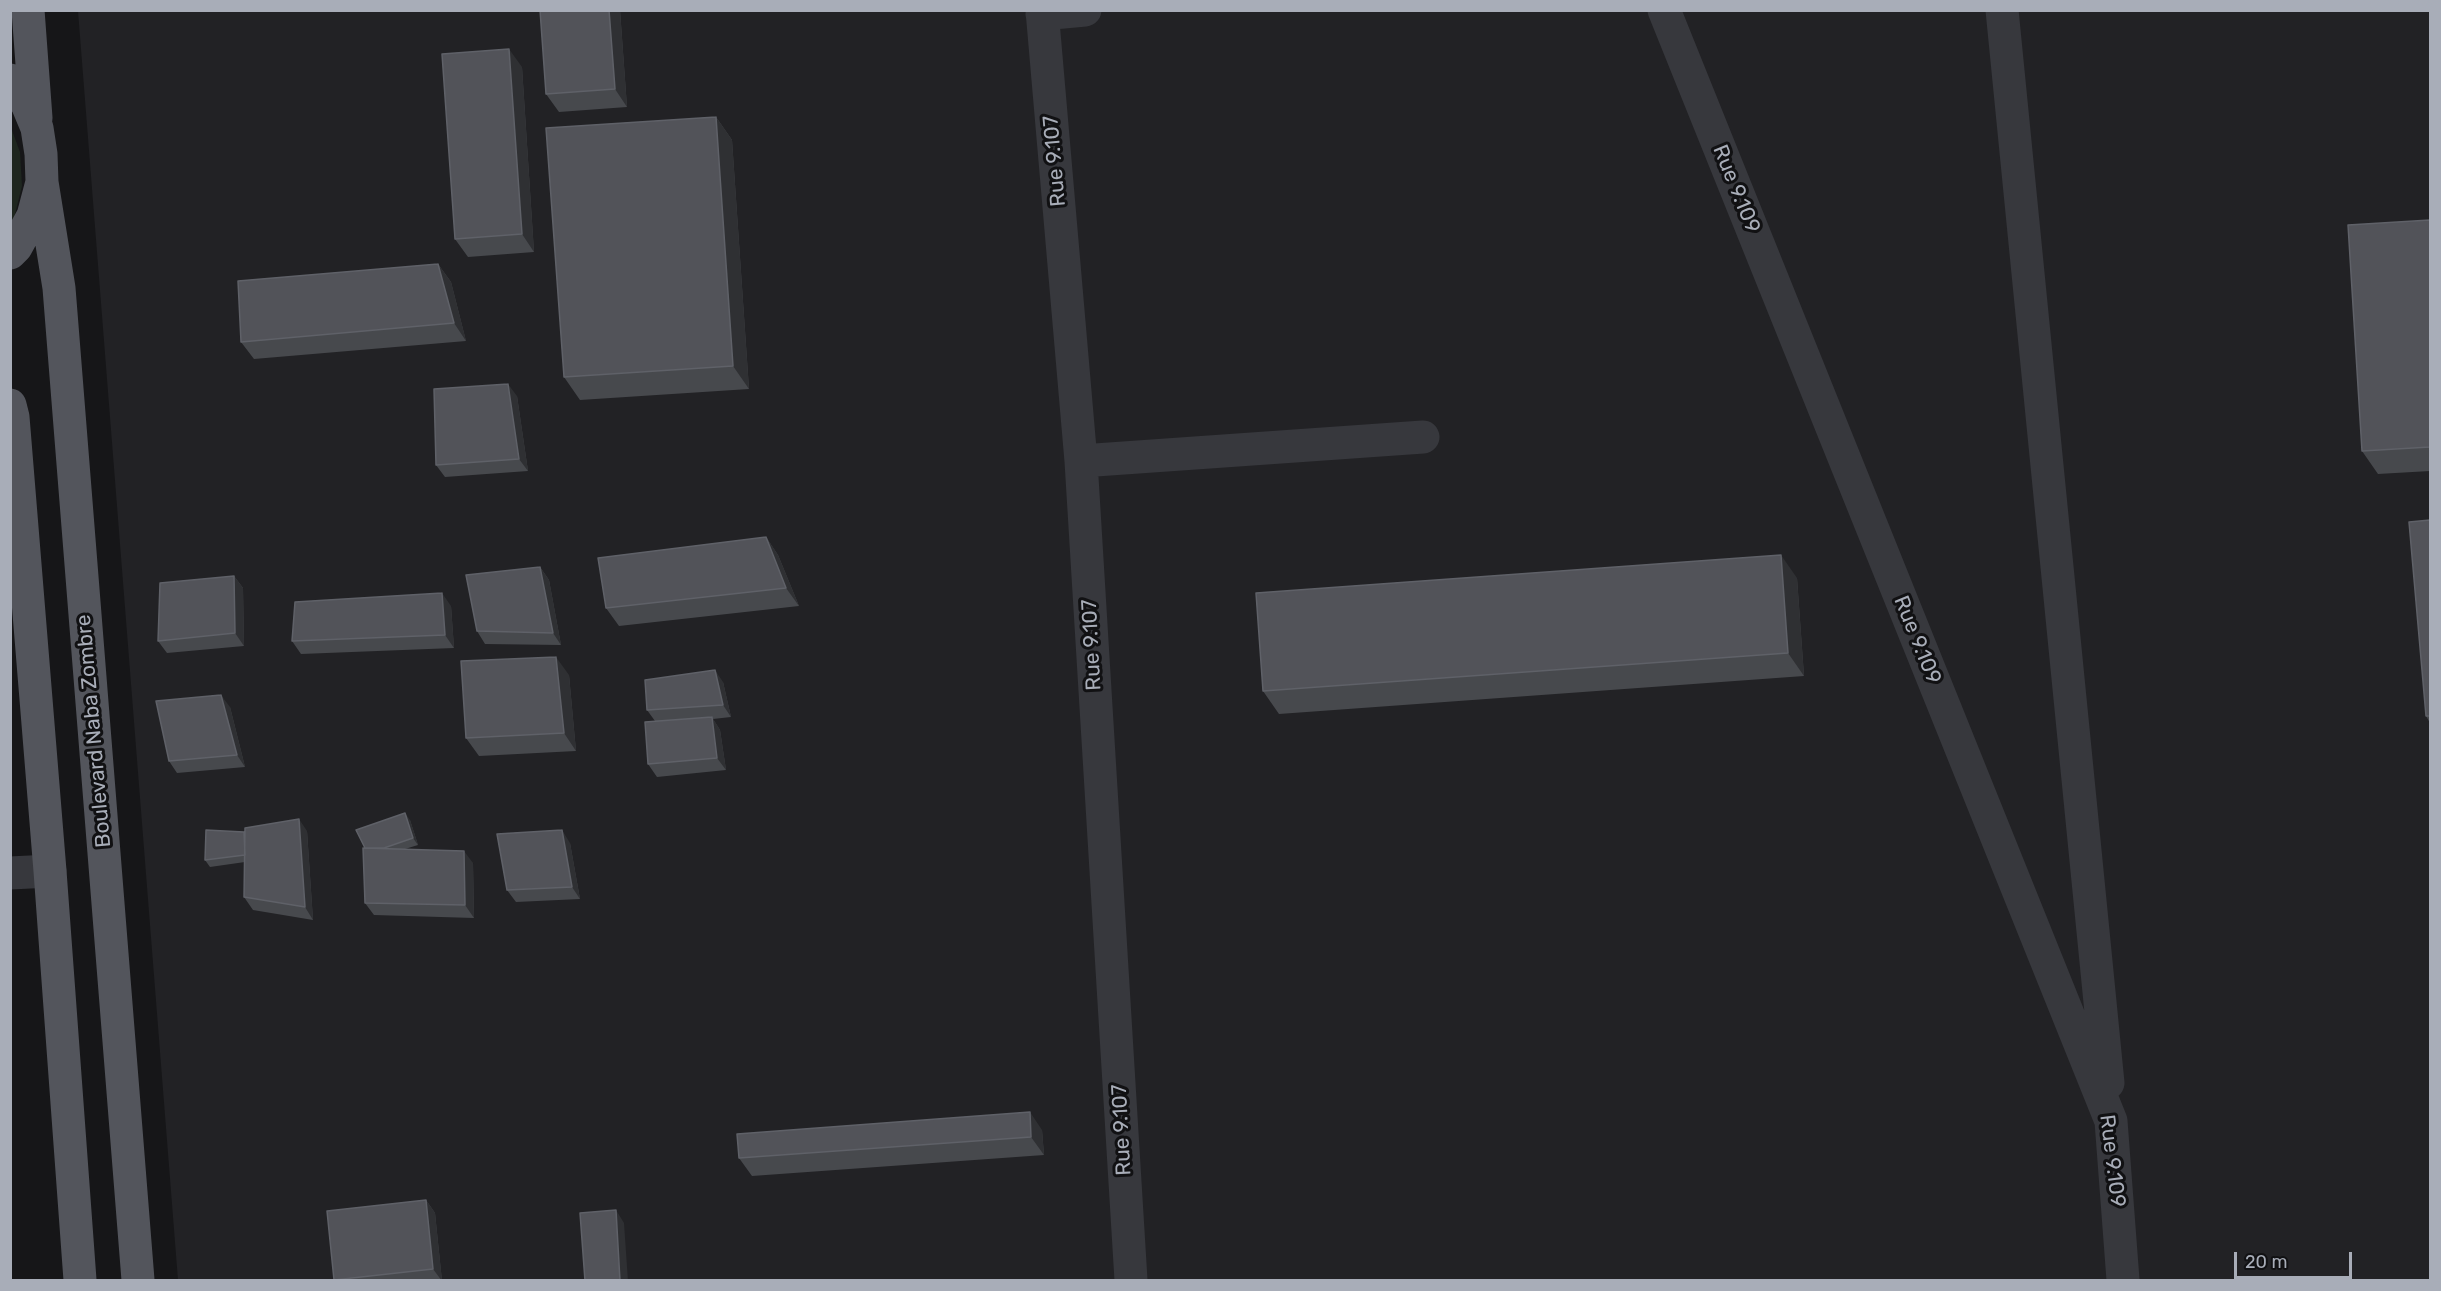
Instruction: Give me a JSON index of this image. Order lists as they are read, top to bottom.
{
  "streets": {
    "main road": ["Boulevard Naba Zombre"],
    "street": ["Rue 9.107", "Rue 9.109"]
  },
  "scale_bar": "20 m"
}
